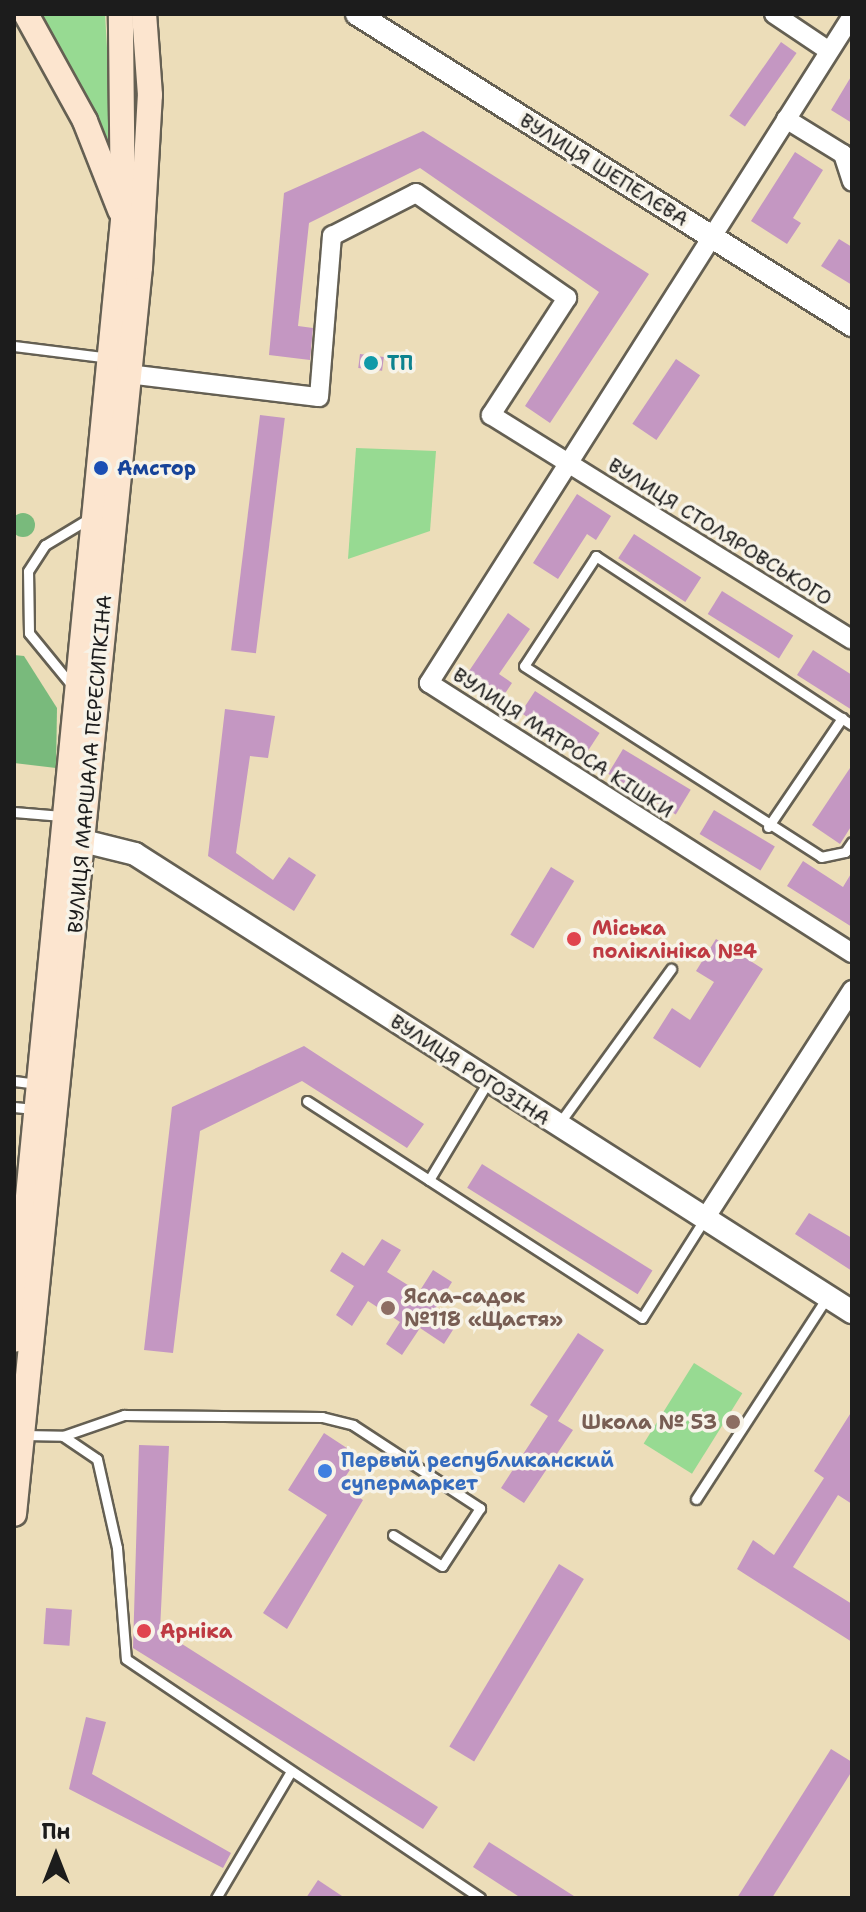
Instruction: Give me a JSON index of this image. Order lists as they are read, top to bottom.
{
  "streets": {
    "main road": ["ВУЛИЦЯ МАРШАЛА ПЕРЕСИПКІНА"],
    "street": [
      "ВУЛИЦЯ ШЕПЕЛЄВА",
      "ВУЛИЦЯ СТОЛЯРОВСЬКОГО",
      "ВУЛИЦЯ МАТРОСА КІШКИ",
      "ВУЛИЦЯ РОГОЗІНА"
    ]
  },
  "crossings": [
    ["ВУЛИЦЯ СТОЛЯРОВСЬКОГО", "ВУЛИЦЯ МАТРОСА КІШКИ"],
    ["ВУЛИЦЯ СТОЛЯРОВСЬКОГО", "ВУЛИЦЯ МАРШАЛА ПЕРЕСИПКІНА"],
    ["ВУЛИЦЯ МАРШАЛА ПЕРЕСИПКІНА", "ВУЛИЦЯ РОГОЗІНА"]
  ],
  "places": [
    "ТП",
    "Амстор",
    "Міська поліклініка №4",
    "Ясла-садок №118 «Щастя»",
    "Школа № 53",
    "Первый республиканский супермаркет",
    "Арніка"
  ],
  "north": "top"
}
